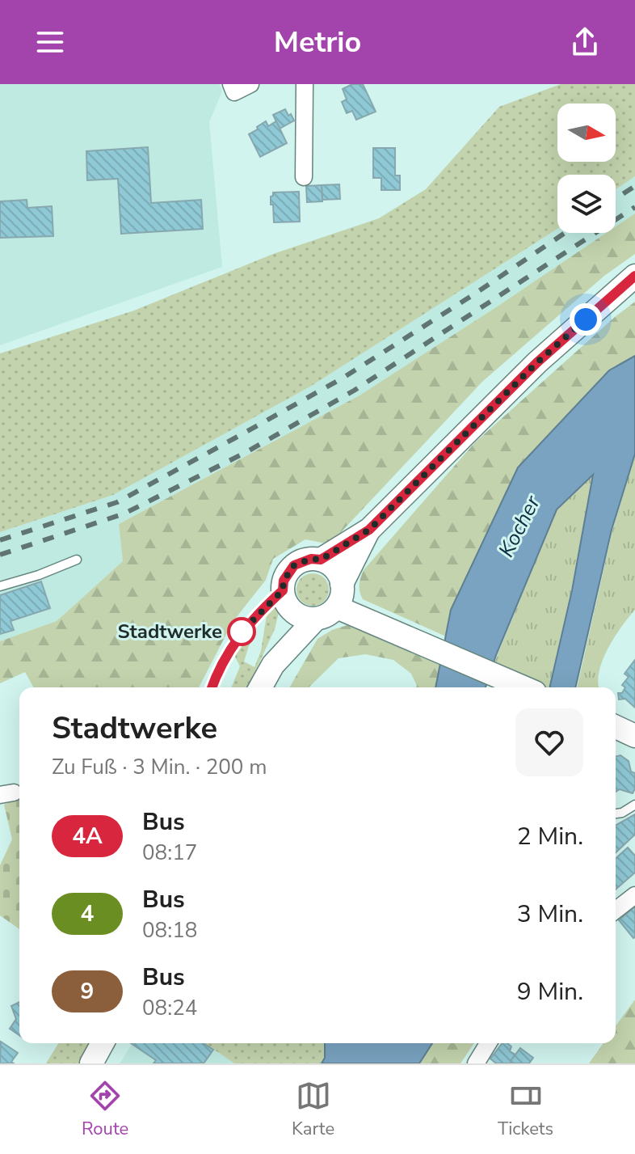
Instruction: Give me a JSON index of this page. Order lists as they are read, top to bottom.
{
  "water": ["Kocher"],
  "places": ["Stadtwerke"],
  "lines": ["bus line 4A"],
  "north": "right",
  "page": {
    "header": "Metrio",
    "heading": ["Stadtwerke", "Zu Fuß · 3 Min. · 200 m"],
    "list": [
      {
        "mark": "4A",
        "name": "Bus",
        "note": "08:17",
        "value": "2 Min."
      },
      {
        "mark": "4",
        "name": "Bus",
        "note": "08:18",
        "value": "3 Min."
      },
      {
        "mark": "9",
        "name": "Bus",
        "note": "08:24",
        "value": "9 Min."
      }
    ],
    "tabs": ["Route", "Karte", "Tickets"]
  }
}
